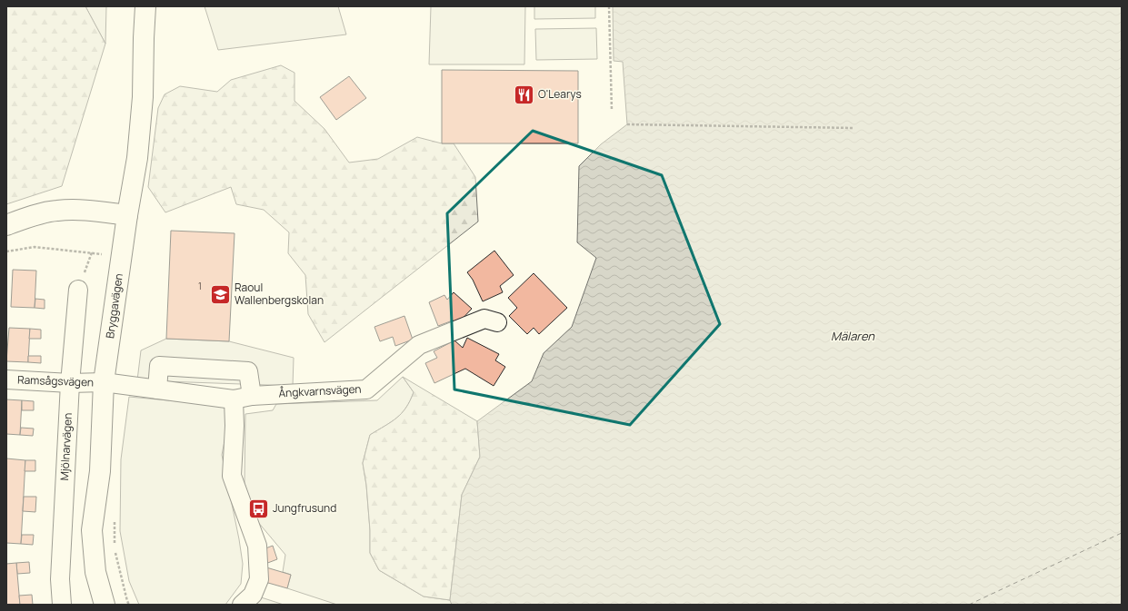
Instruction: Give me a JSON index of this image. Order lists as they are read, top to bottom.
{
  "streets": {
    "main road": ["Bryggavägen"],
    "street": ["Ramsågsvägen", "Ångkvarnsvägen", "Mjölnarvägen"]
  },
  "crossings": [
    ["Bryggavägen", "Ramsågsvägen"],
    ["Bryggavägen", "Ångkvarnsvägen"],
    ["Ramsågsvägen", "Ångkvarnsvägen"],
    ["Ramsågsvägen", "Mjölnarvägen"]
  ],
  "water": ["Mälaren"],
  "places": {
    "restaurant": ["O'Learys"],
    "school or university": ["Raoul Wallenbergskolan"],
    "bus stop": ["Jungfrusund"]
  },
  "house_numbers": ["1"]
}
